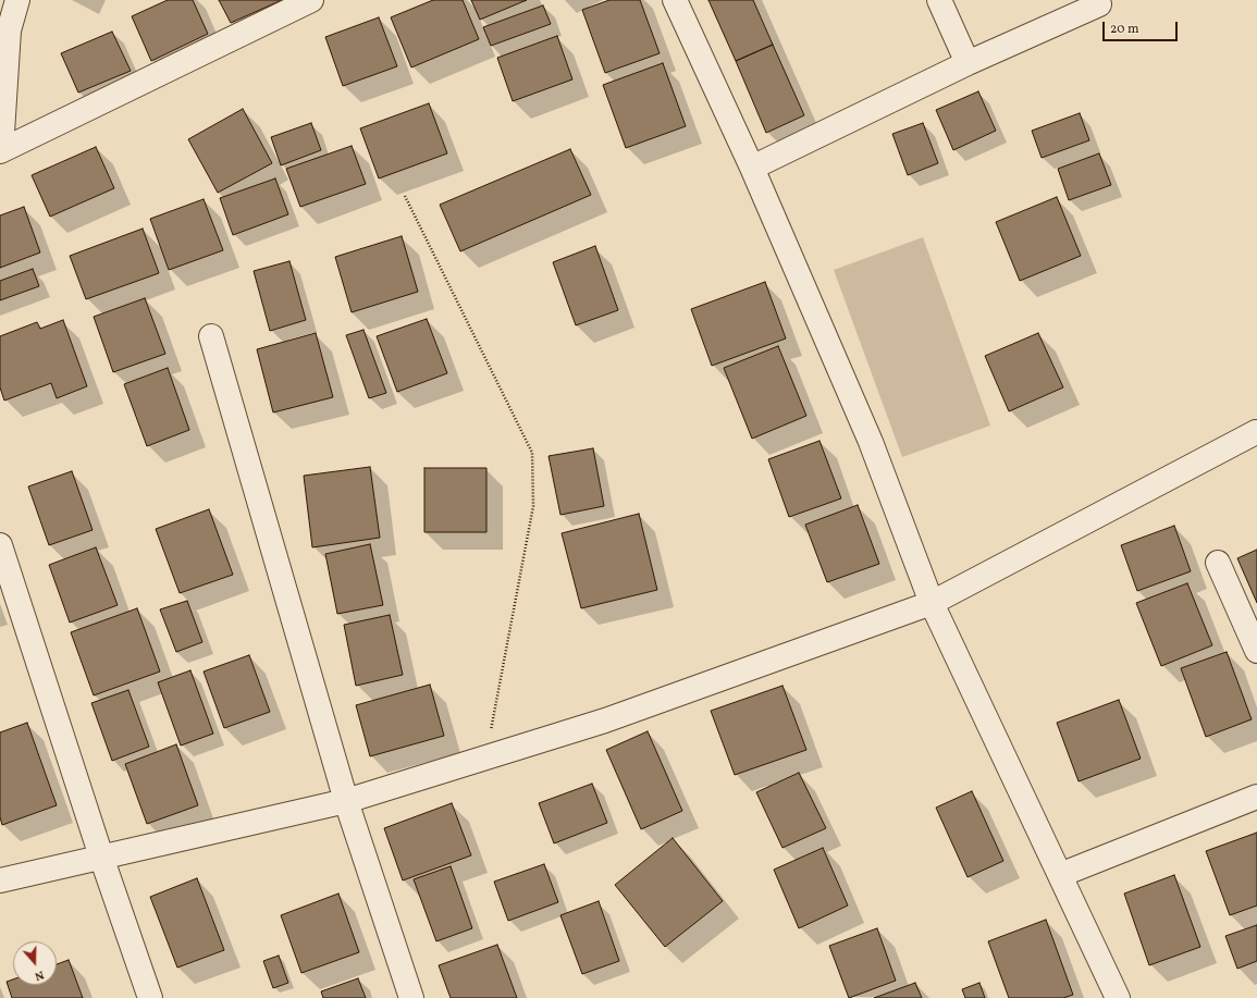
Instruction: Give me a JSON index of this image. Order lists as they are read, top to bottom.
{
  "scale_bar": "20 m",
  "north": "bottom"
}
